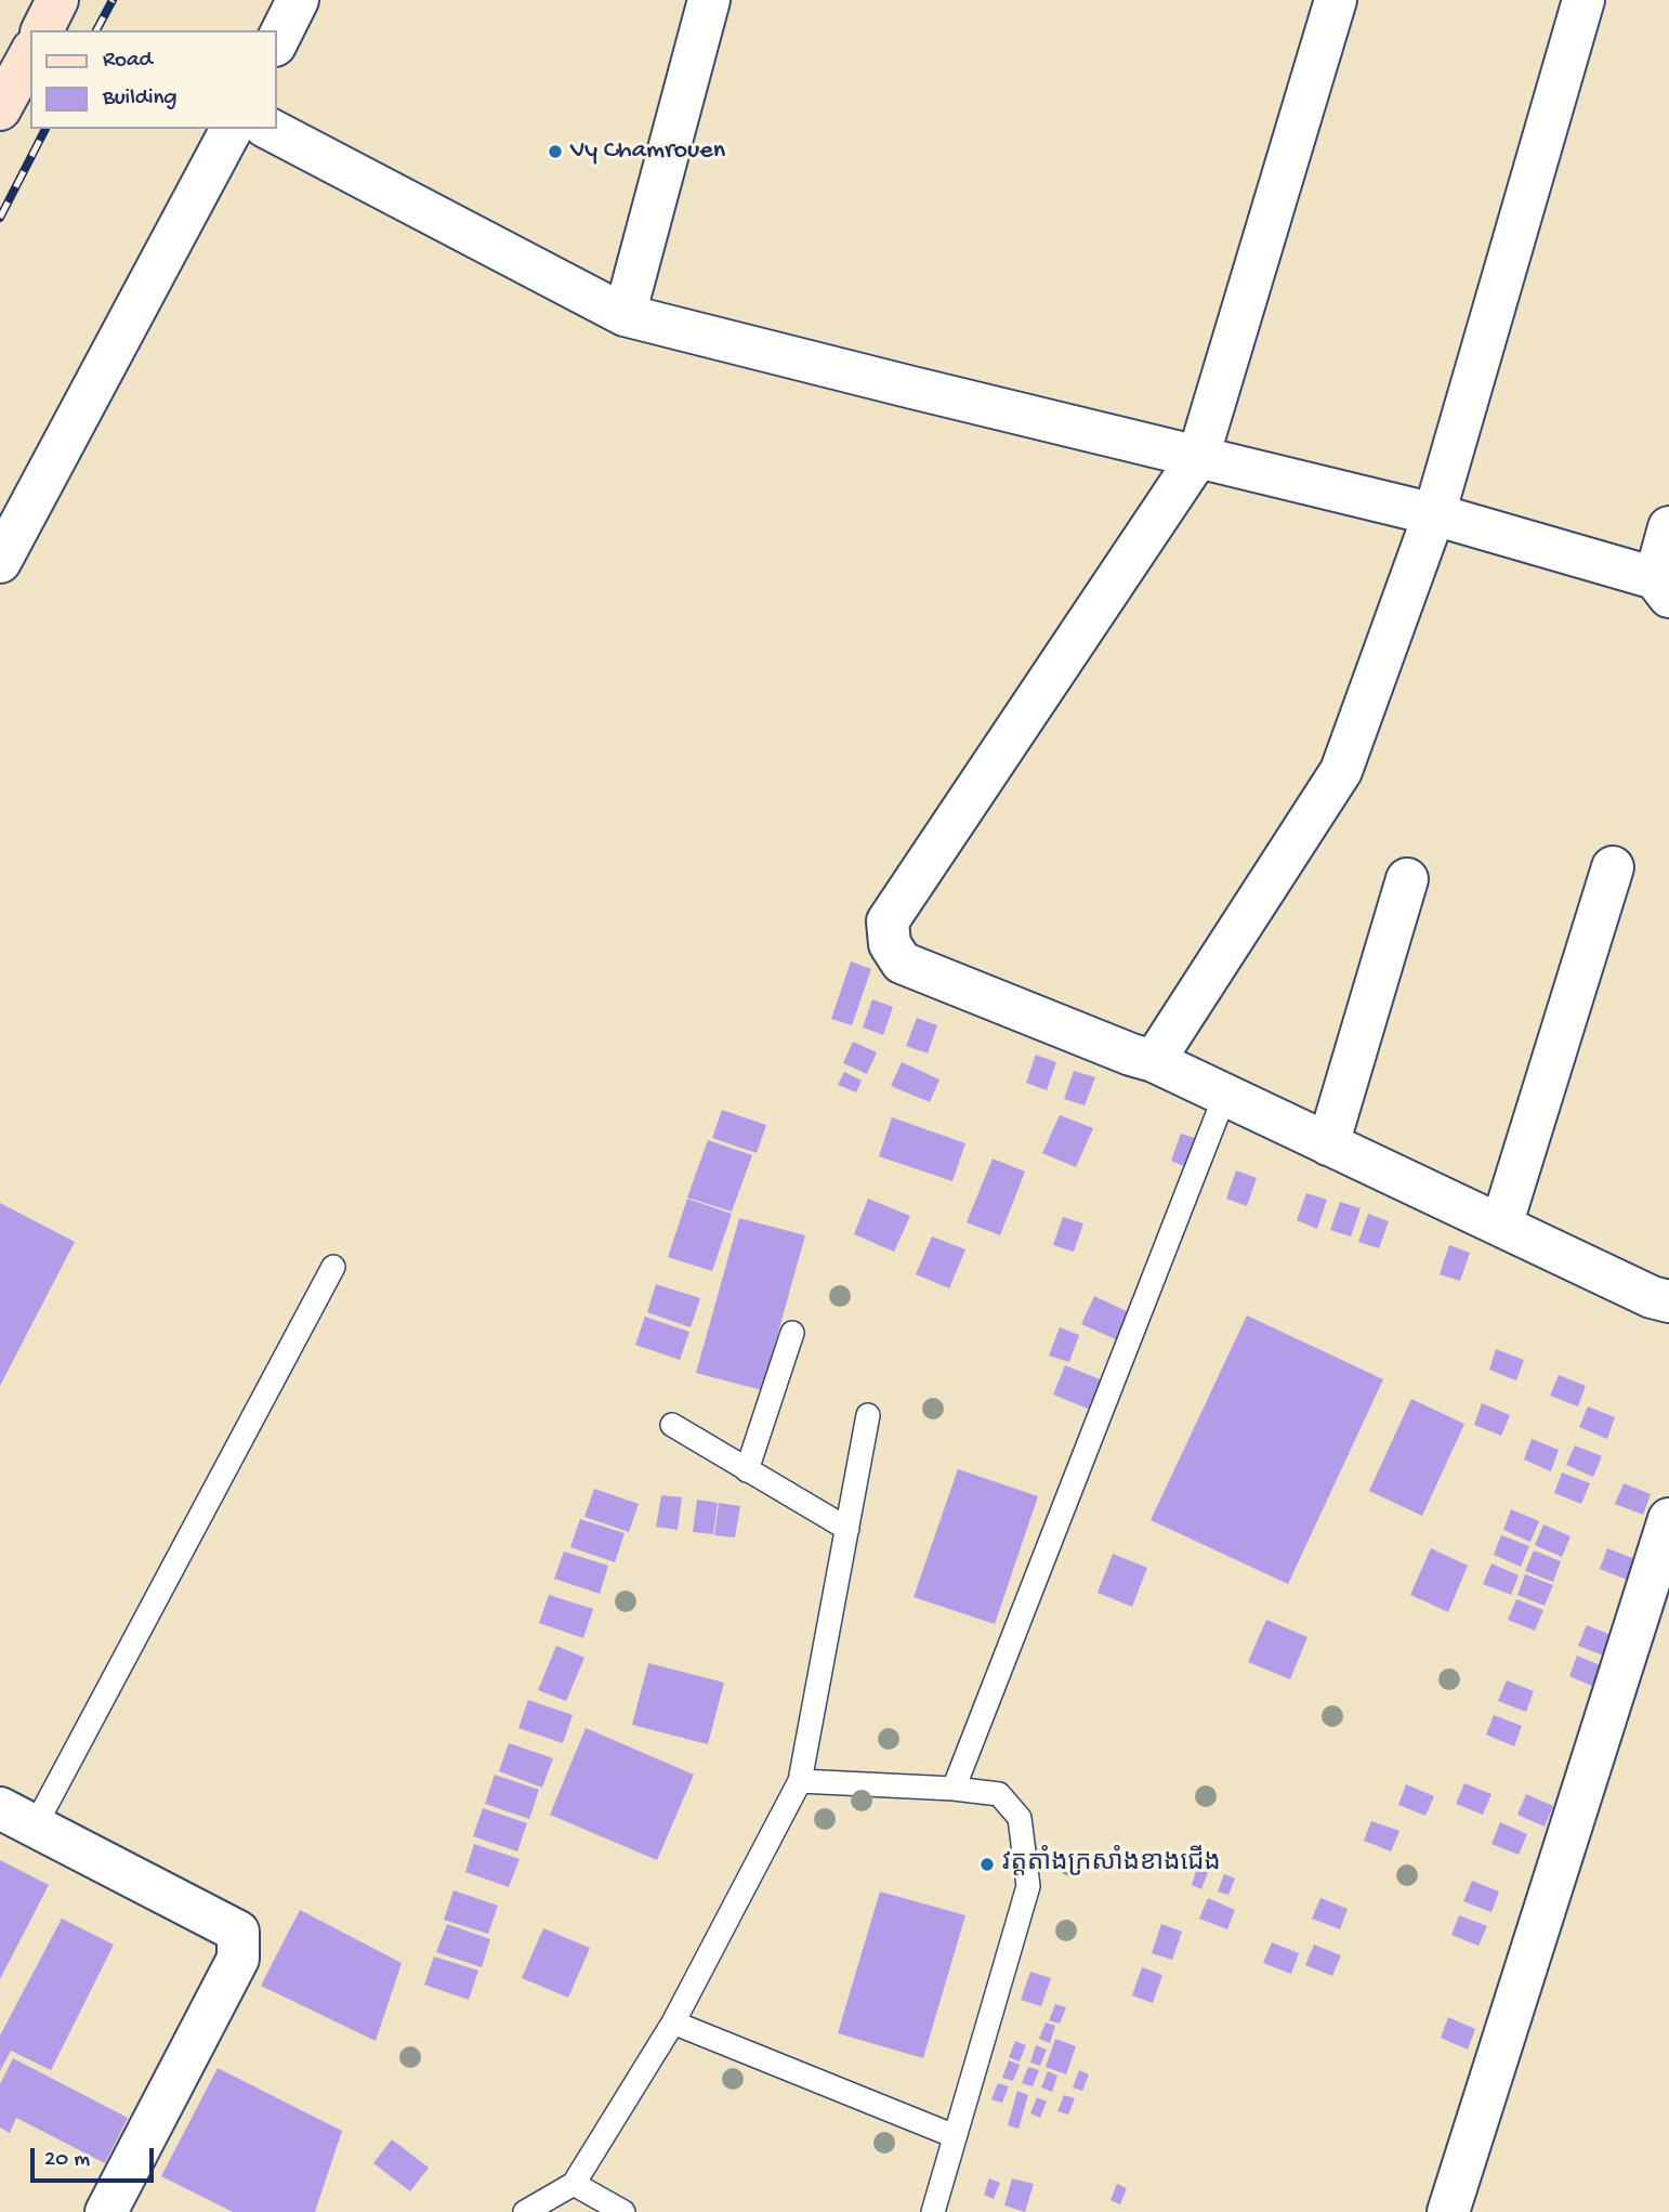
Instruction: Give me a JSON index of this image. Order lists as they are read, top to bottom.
{
  "places": ["Vy Chamrouen", "វត្តតាំងក្រសាំងខាងជើង"],
  "legend": ["Road", "Building"],
  "scale_bar": "20 m"
}
